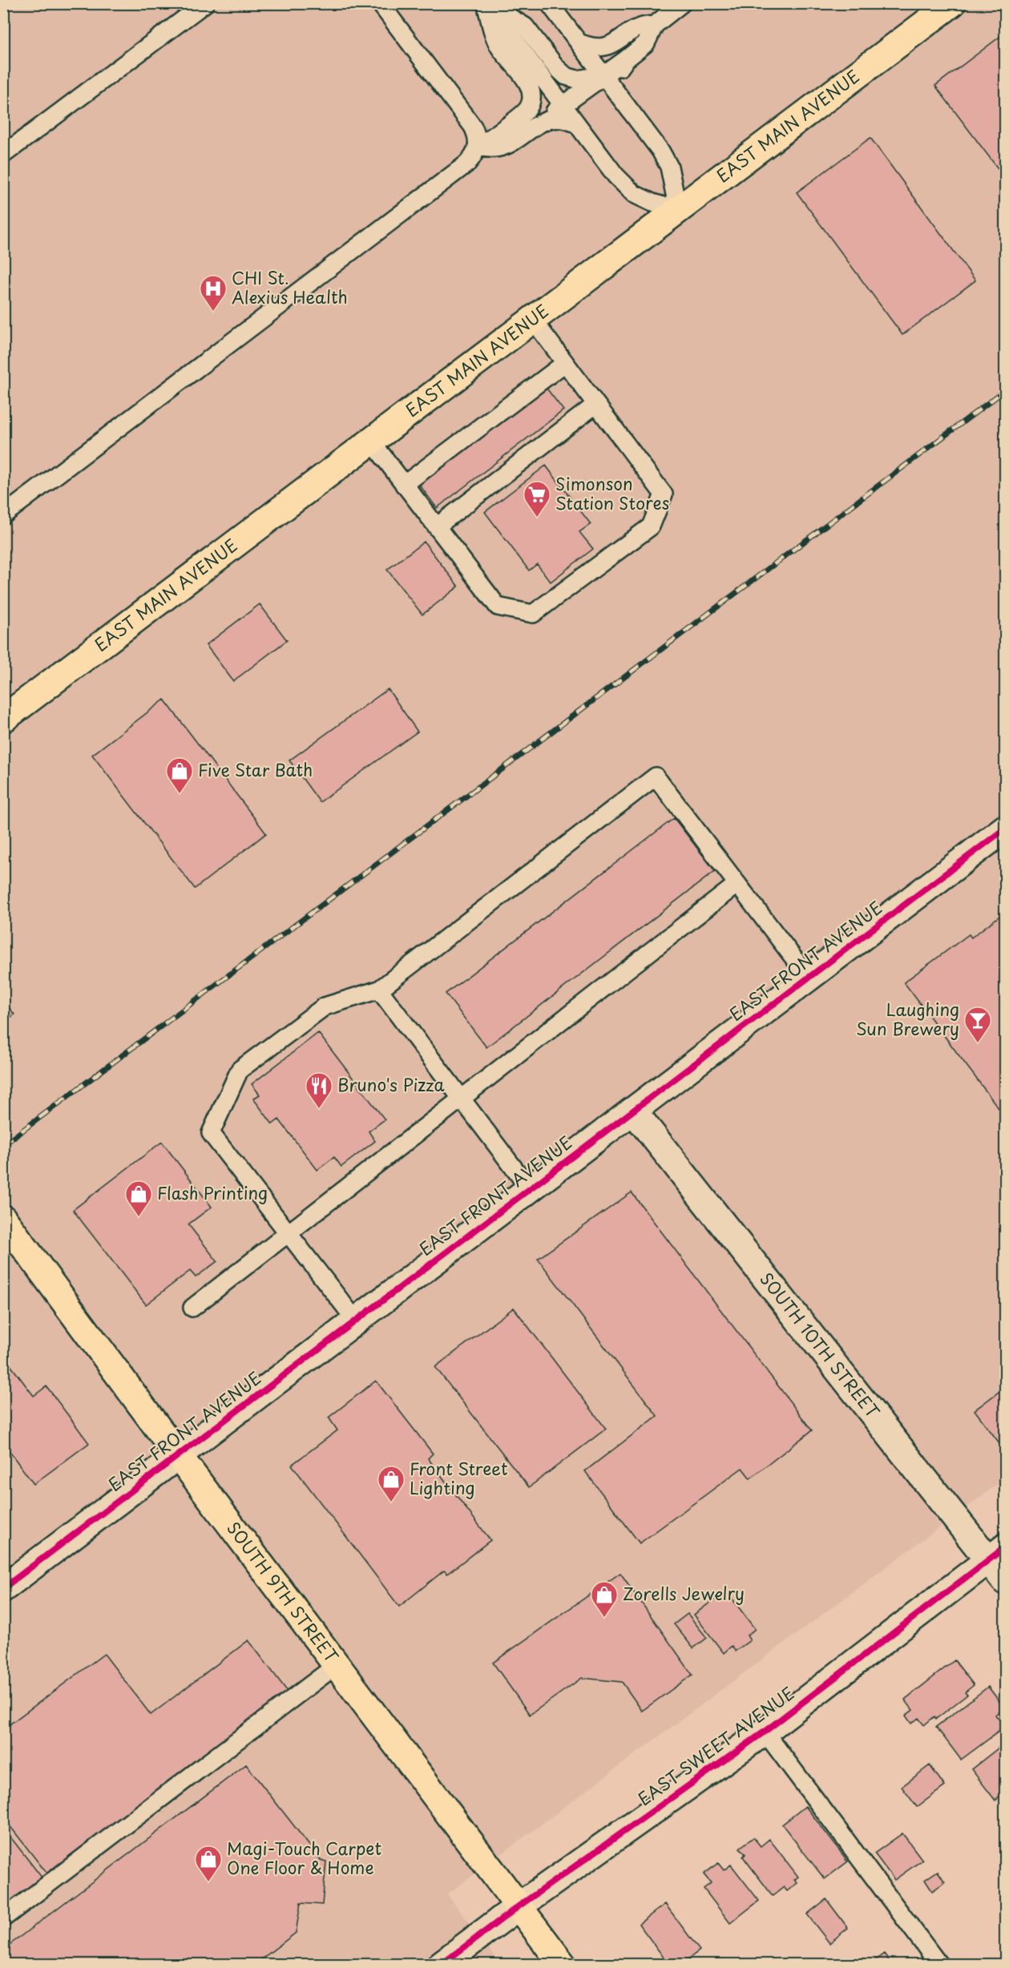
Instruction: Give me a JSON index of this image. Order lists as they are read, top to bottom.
{
  "streets": {
    "main road": ["EAST MAIN AVENUE", "SOUTH 9TH STREET"],
    "street": ["EAST FRONT AVENUE", "SOUTH 10TH STREET", "EAST SWEET AVENUE"]
  },
  "crossings": [
    ["EAST FRONT AVENUE", "SOUTH 10TH STREET"],
    ["EAST FRONT AVENUE", "SOUTH 9TH STREET"],
    ["SOUTH 10TH STREET", "EAST SWEET AVENUE"],
    ["SOUTH 9TH STREET", "EAST SWEET AVENUE"]
  ],
  "places": {
    "hospital": ["CHI St. Alexius Health"],
    "supermarket": ["Simonson Station Stores"],
    "shop": [
      "Five Star Bath",
      "Flash Printing",
      "Front Street Lighting",
      "Zorells Jewelry",
      "Magi-Touch Carpet One Floor & Home"
    ],
    "bar": ["Laughing Sun Brewery"],
    "restaurant": ["Bruno's Pizza"]
  }
}
